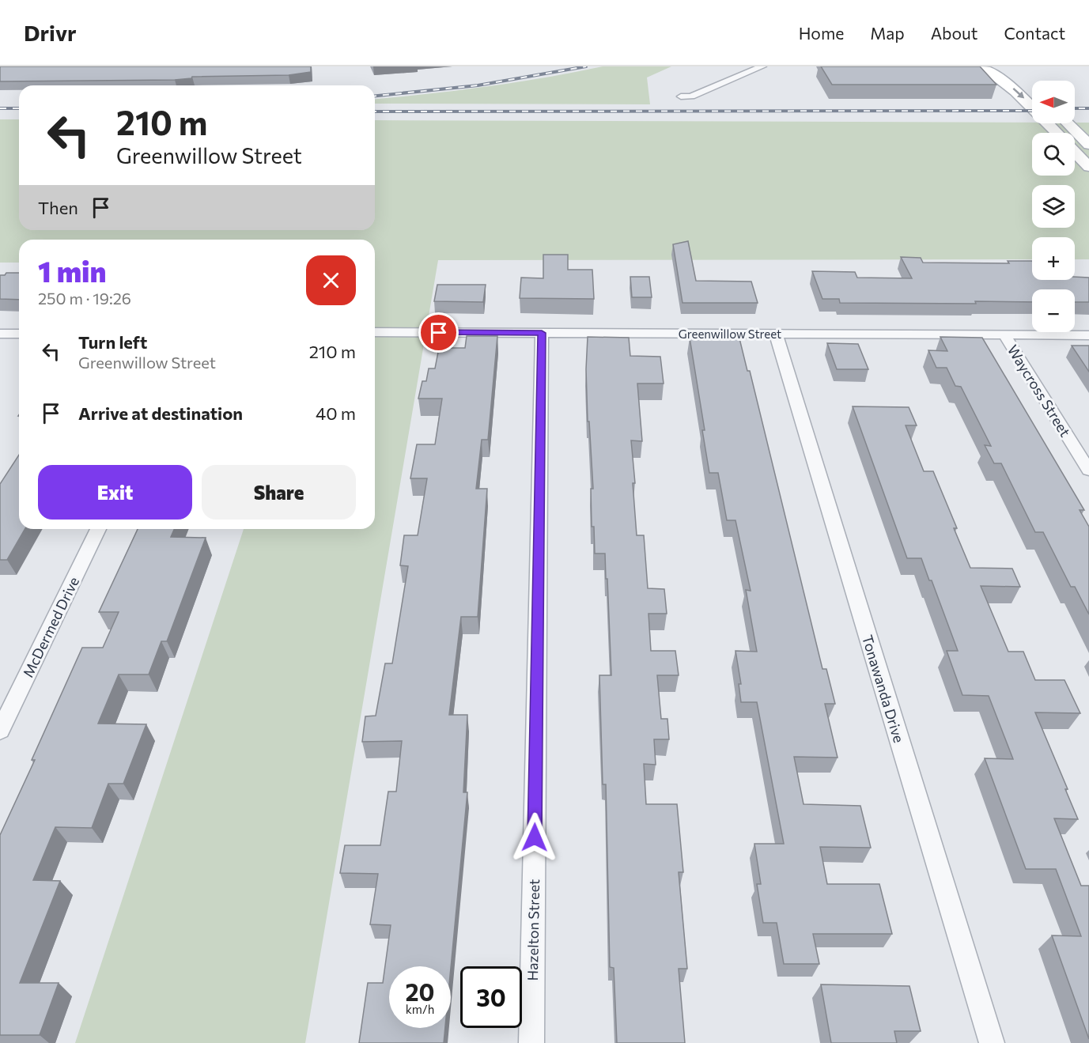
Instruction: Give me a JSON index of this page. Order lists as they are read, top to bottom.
{
  "streets": {
    "street": [
      "Greenwillow Street",
      "Waycross Street",
      "McDermed Drive",
      "Tonawanda Drive",
      "Hazelton Street"
    ]
  },
  "crossings": [
    ["Greenwillow Street", "Waycross Street"],
    ["Greenwillow Street", "Tonawanda Drive"],
    ["Greenwillow Street", "Hazelton Street"]
  ],
  "north": "left",
  "page": {
    "header": "Drivr",
    "nav": [
      "Home",
      "Map",
      "About",
      "Contact"
    ],
    "map_buttons": ["+", "−"],
    "turn": ["210 m", "Greenwillow Street"],
    "then": "Then",
    "heading": ["1 min", "250 m · 19:26"],
    "list": [
      {
        "name": "Turn left",
        "note": "Greenwillow Street",
        "value": "210 m"
      },
      {
        "name": "Arrive at destination",
        "value": "40 m"
      }
    ],
    "buttons": ["Exit", "Share"],
    "speed": "20 km/h",
    "limit": "30"
  }
}
